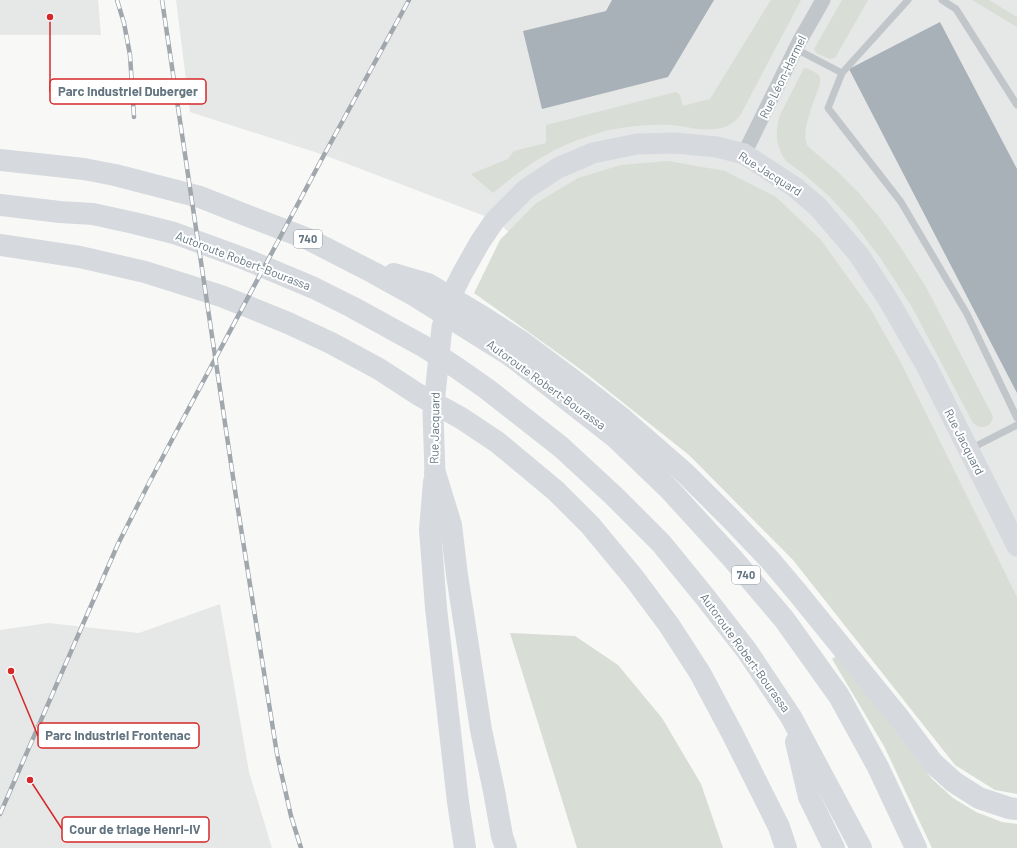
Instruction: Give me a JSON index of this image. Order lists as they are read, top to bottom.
{
  "streets": {
    "highway": ["740", "Autoroute Robert-Bourassa"],
    "main road": ["Rue Jacquard"],
    "street": ["Rue Léon-Harmel"]
  },
  "crossings": [
    ["Rue Léon-Harmel", "Rue Jacquard"]
  ],
  "places": ["Parc Industriel Duberger", "Parc Industriel Frontenac", "Cour de triage Henri-IV"]
}
